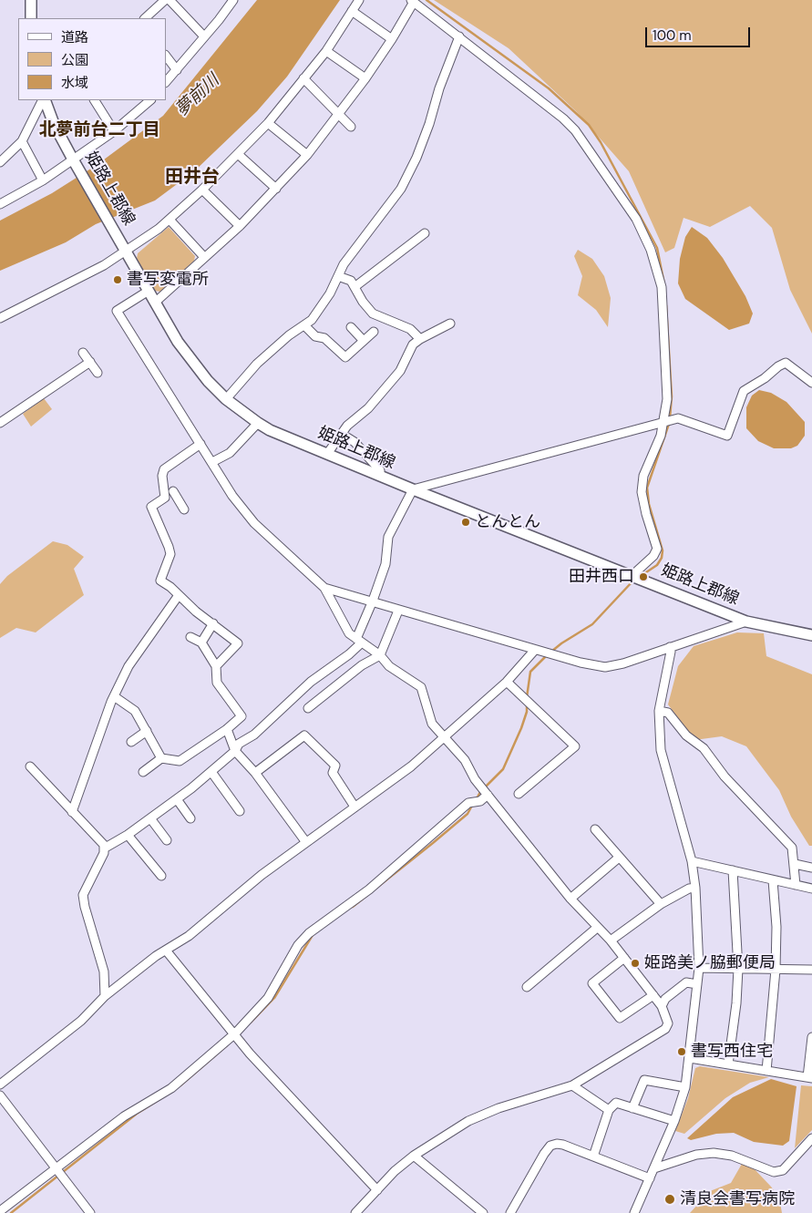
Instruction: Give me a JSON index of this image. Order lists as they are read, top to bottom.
{
  "streets": {
    "main road": ["姫路上郡線"]
  },
  "districts": ["北夢前台二丁目", "田井台"],
  "water": ["夢前川"],
  "places": [
    "書写変電所",
    "とんとん",
    "田井西口",
    "姫路美ノ脇郵便局",
    "書写西住宅",
    "清良会書写病院"
  ],
  "legend": ["道路", "公園", "水域"],
  "scale_bar": "100 m"
}
